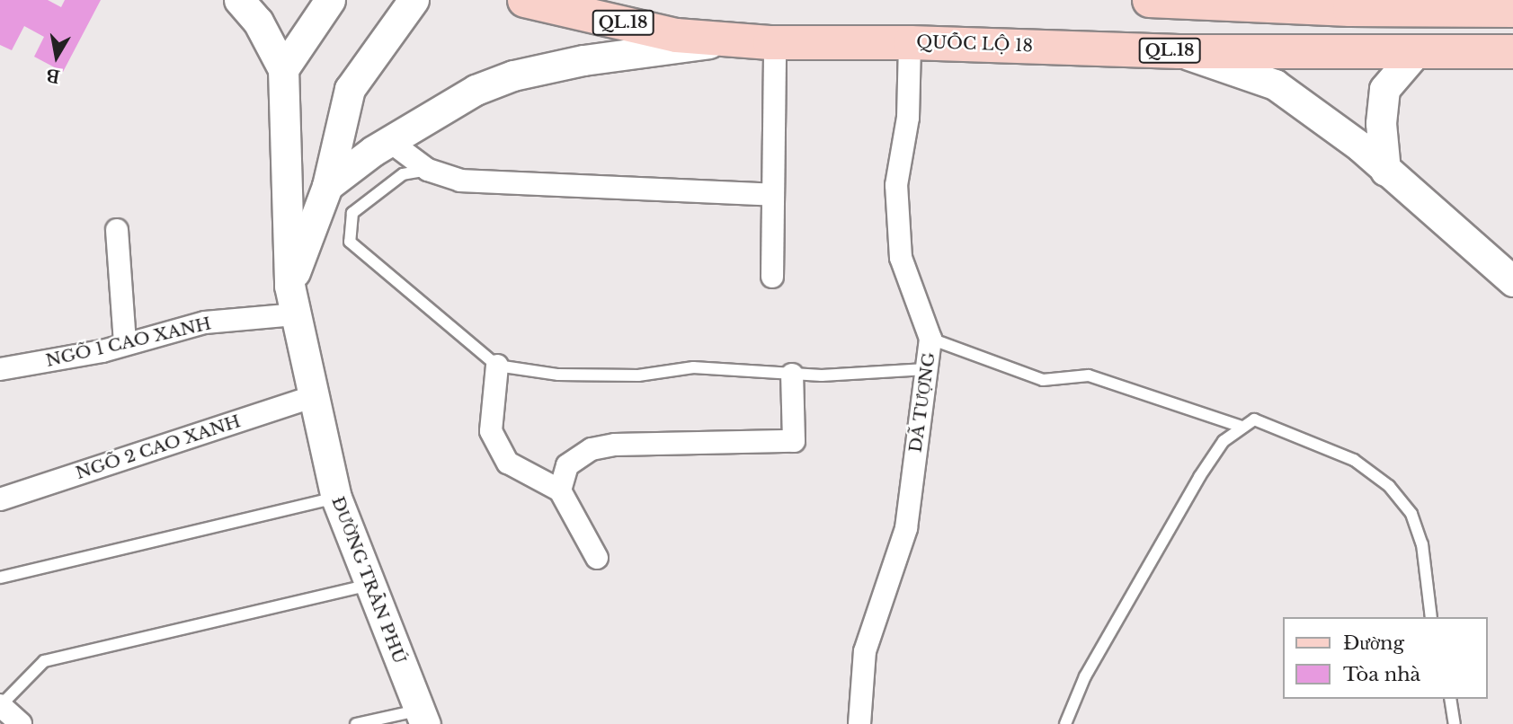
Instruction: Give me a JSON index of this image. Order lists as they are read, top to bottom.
{
  "streets": {
    "main road": ["QL.18", "QUỐC LỘ 18", "ĐƯỜNG TRẦN PHÚ"],
    "street": ["NGÕ 1 CAO XANH", "DÃ TƯỢNG", "NGÕ 2 CAO XANH"]
  },
  "crossings": [
    ["QUỐC LỘ 18", "DÃ TƯỢNG"],
    ["NGÕ 1 CAO XANH", "ĐƯỜNG TRẦN PHÚ"],
    ["NGÕ 2 CAO XANH", "ĐƯỜNG TRẦN PHÚ"]
  ],
  "legend": ["Đường", "Tòa nhà"],
  "north": "bottom"
}
